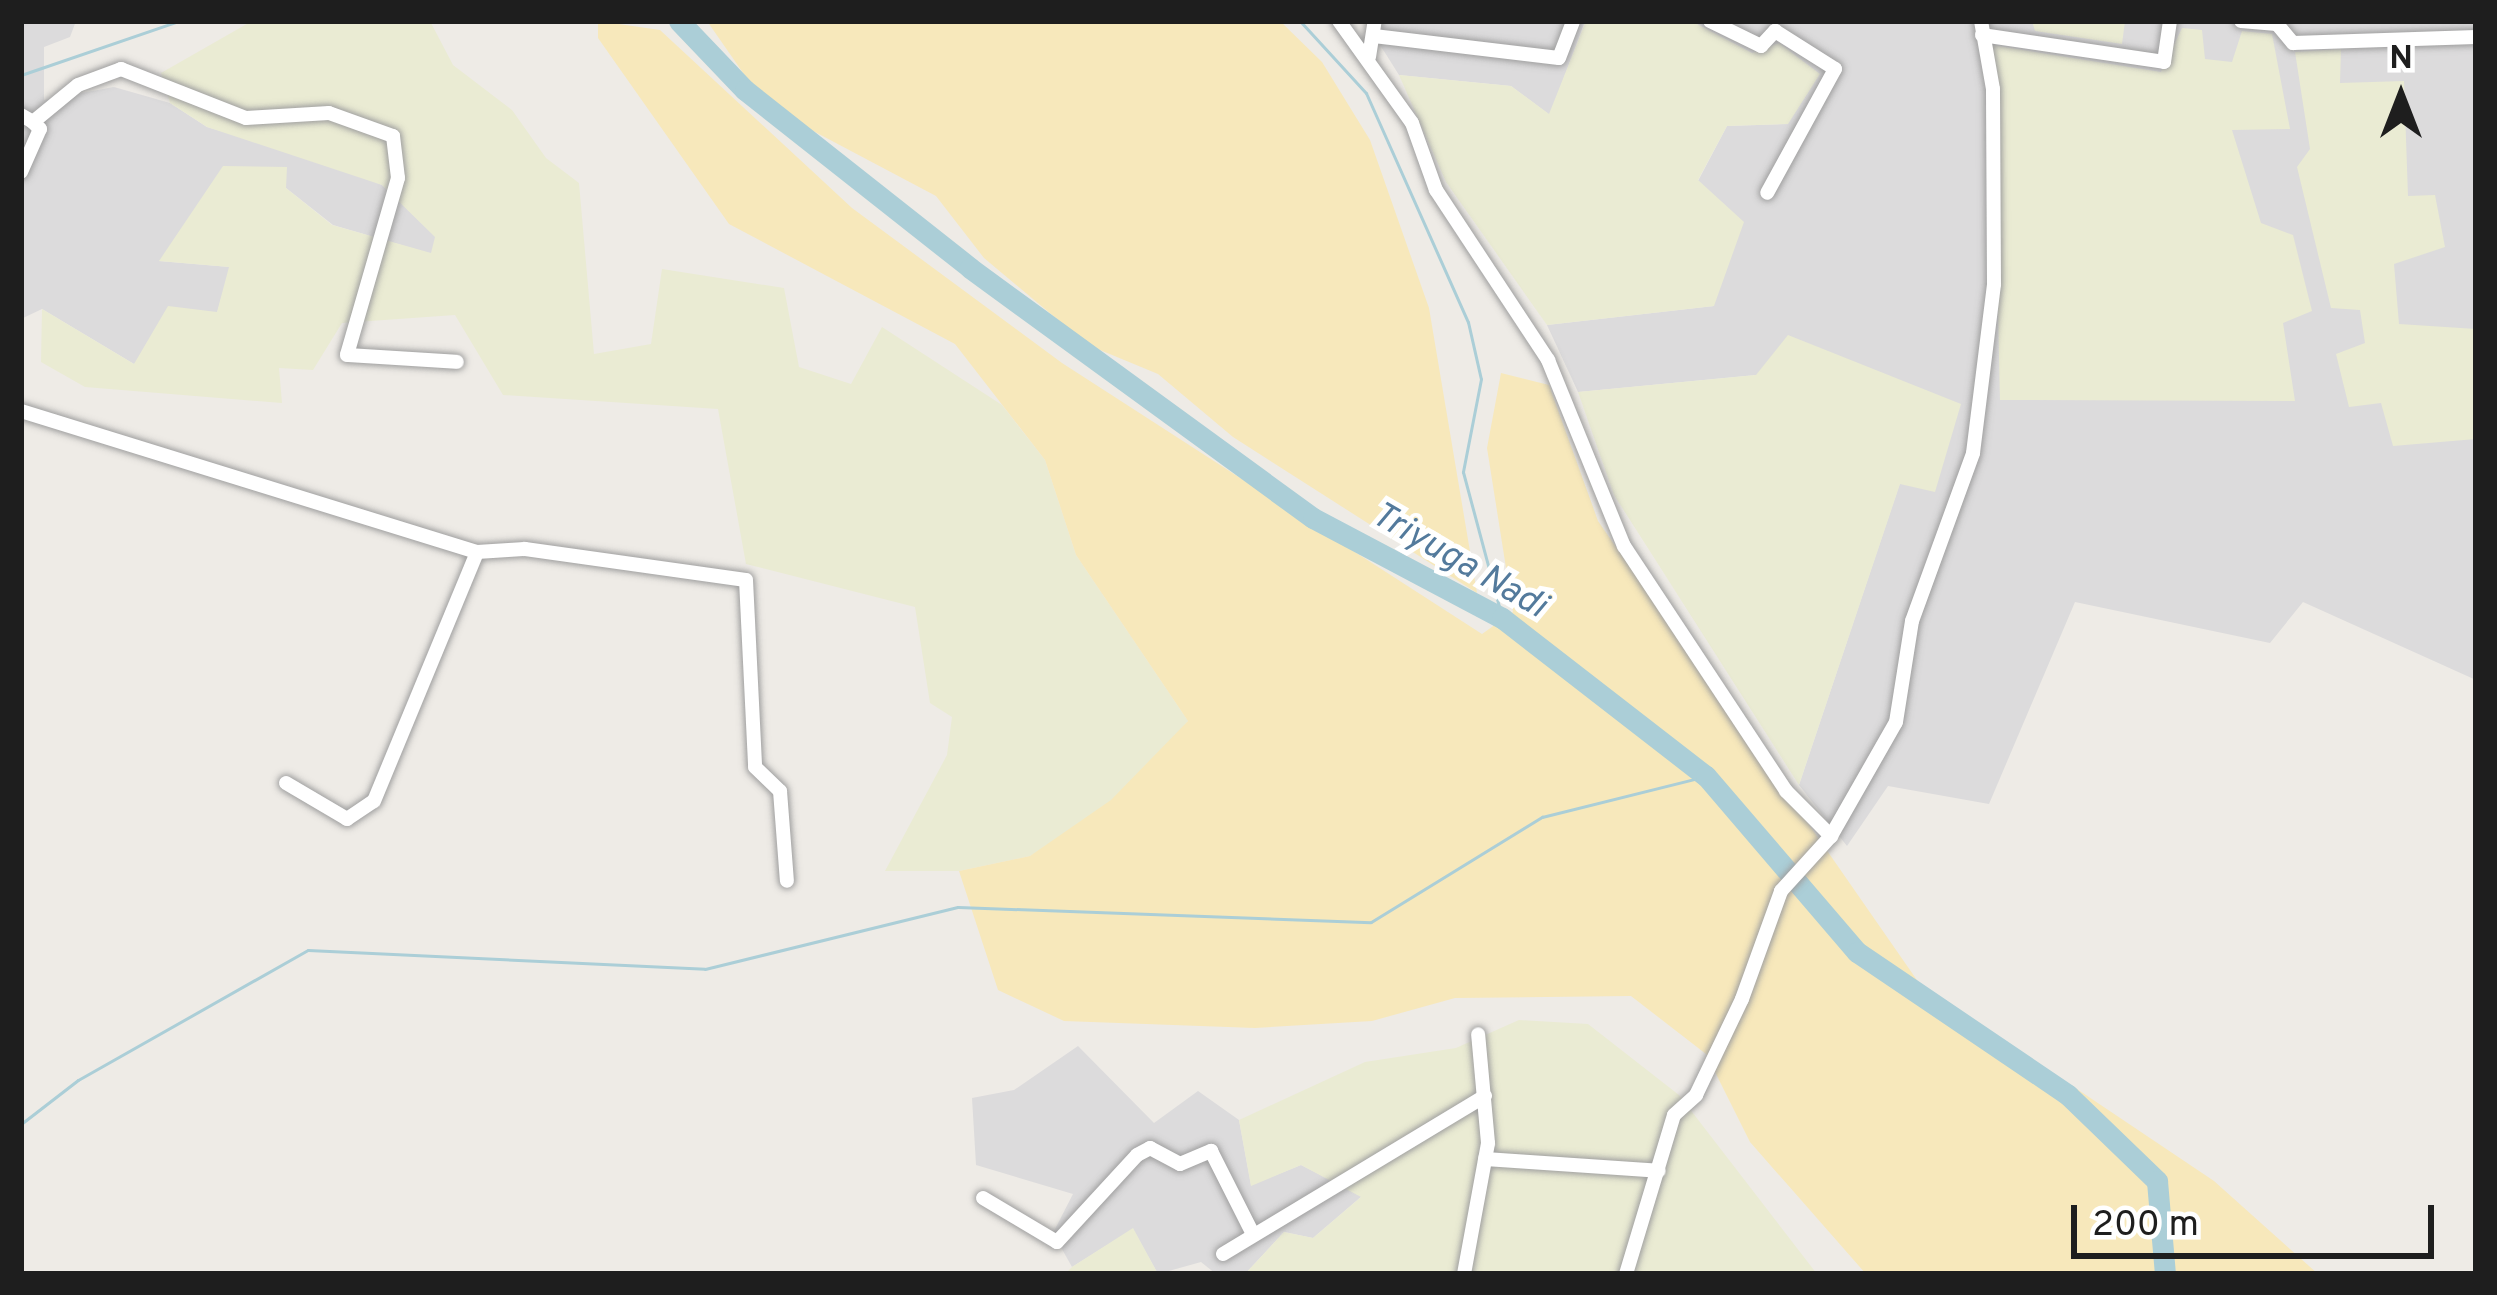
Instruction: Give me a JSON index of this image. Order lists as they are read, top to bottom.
{
  "water": ["Triyuga Nadi"],
  "scale_bar": "200 m",
  "north": "top"
}
